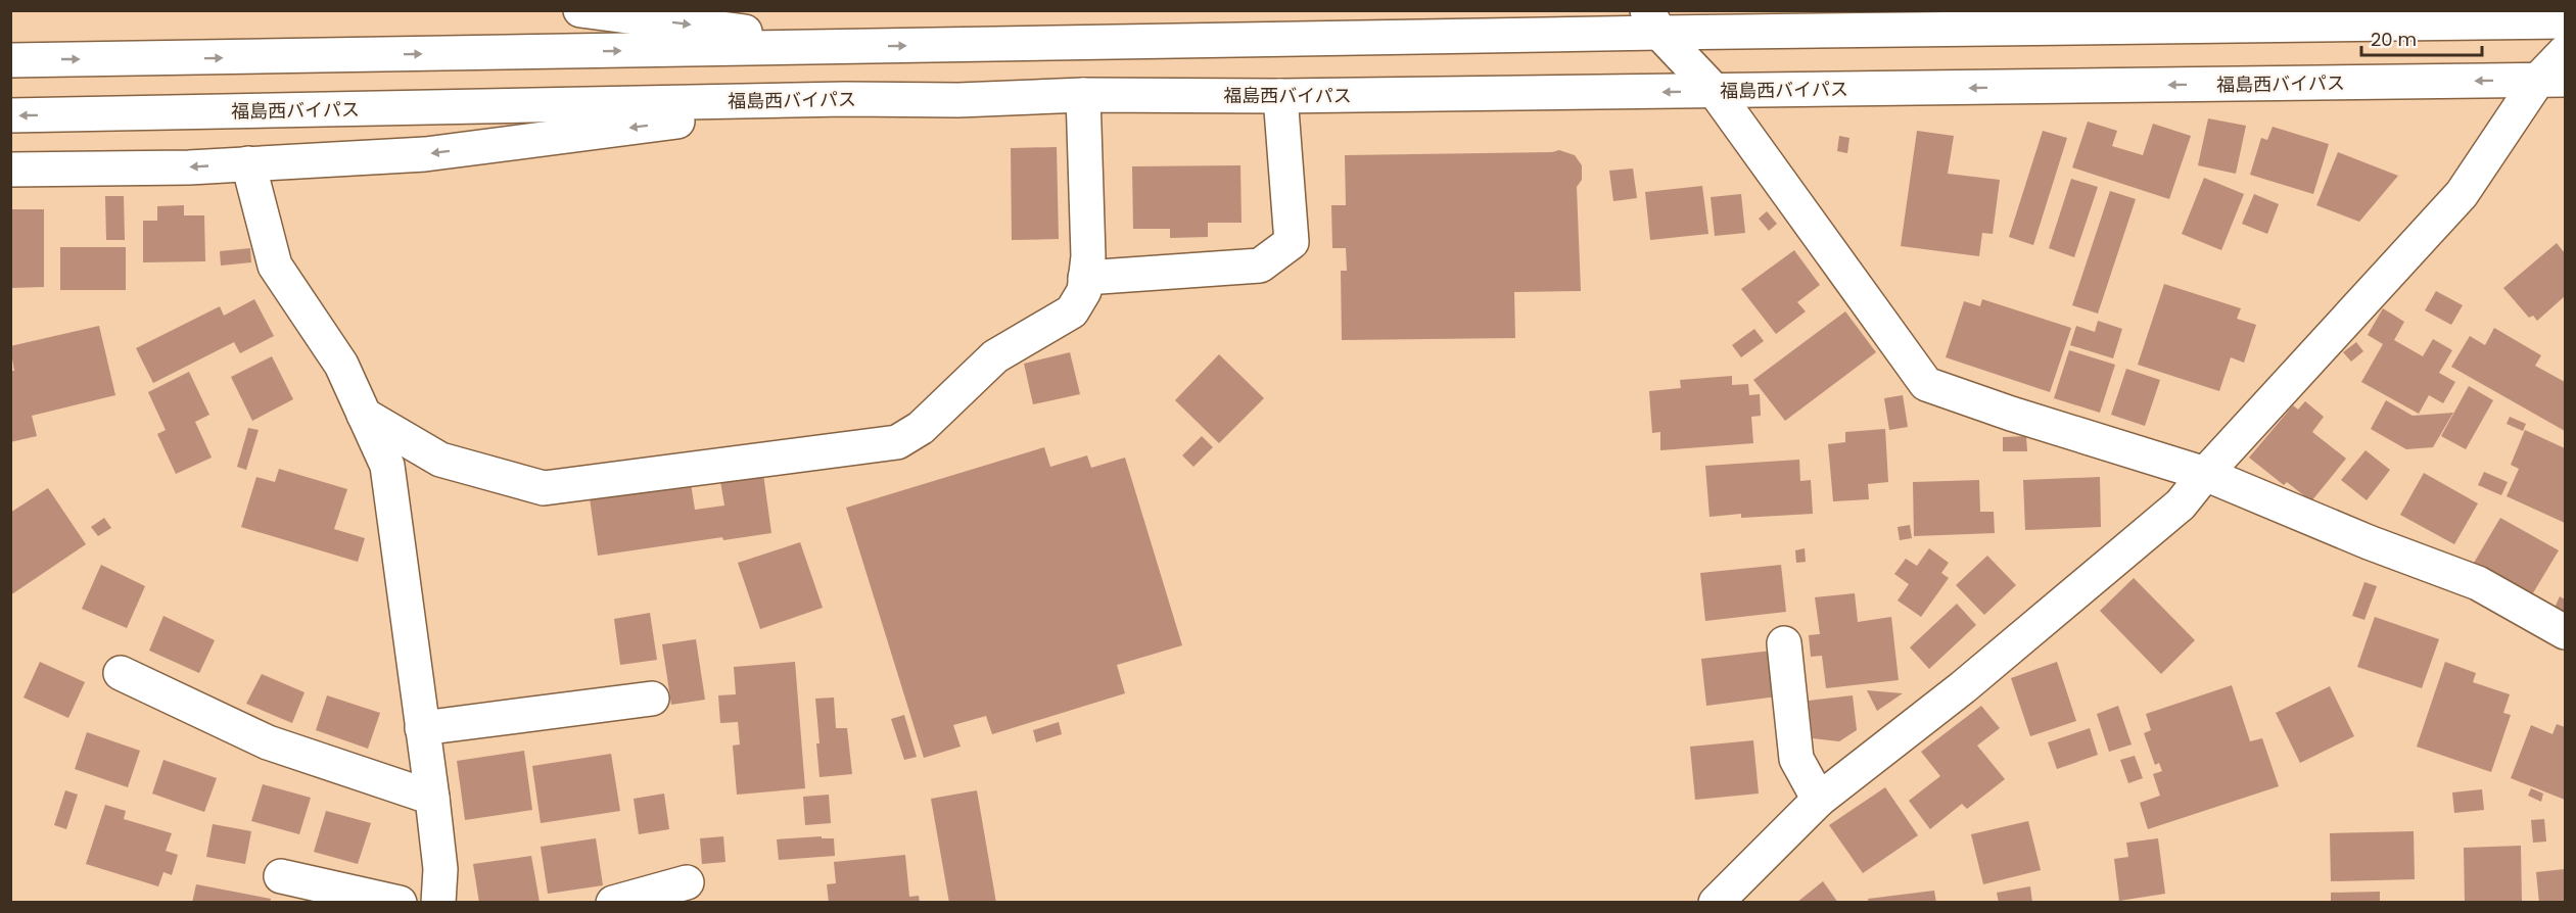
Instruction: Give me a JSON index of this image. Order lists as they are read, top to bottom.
{
  "streets": {
    "main road": ["福島西バイパス"]
  },
  "scale_bar": "20 m"
}
